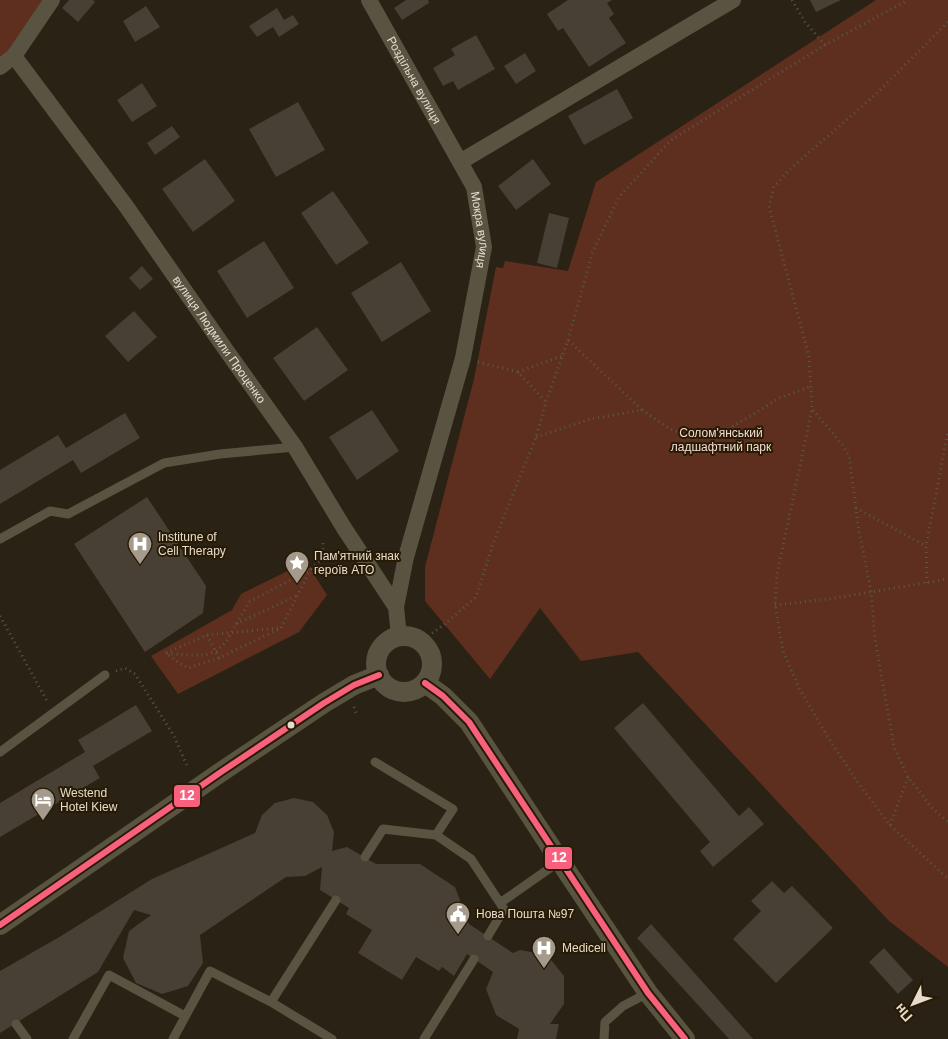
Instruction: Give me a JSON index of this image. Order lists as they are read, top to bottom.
{
  "streets": {
    "street": ["Роздільна вулиця", "Мокра вулиця", "вулиця Людмили Проценко"]
  },
  "crossings": [
    ["Роздільна вулиця", "Мокра вулиця"],
    ["Мокра вулиця", "вулиця Людмили Проценко"]
  ],
  "parks": ["Солом'янський ладшафтний парк"],
  "places": {
    "hospital": ["Institune of Cell Therapy", "Medicell"],
    "place": ["Пам'ятний знак героїв АТО"],
    "hotel": ["Westend Hotel Kiew"],
    "public building": ["Нова Пошта №97"]
  },
  "lines": ["transit line 12"],
  "north": "bottom left"
}
